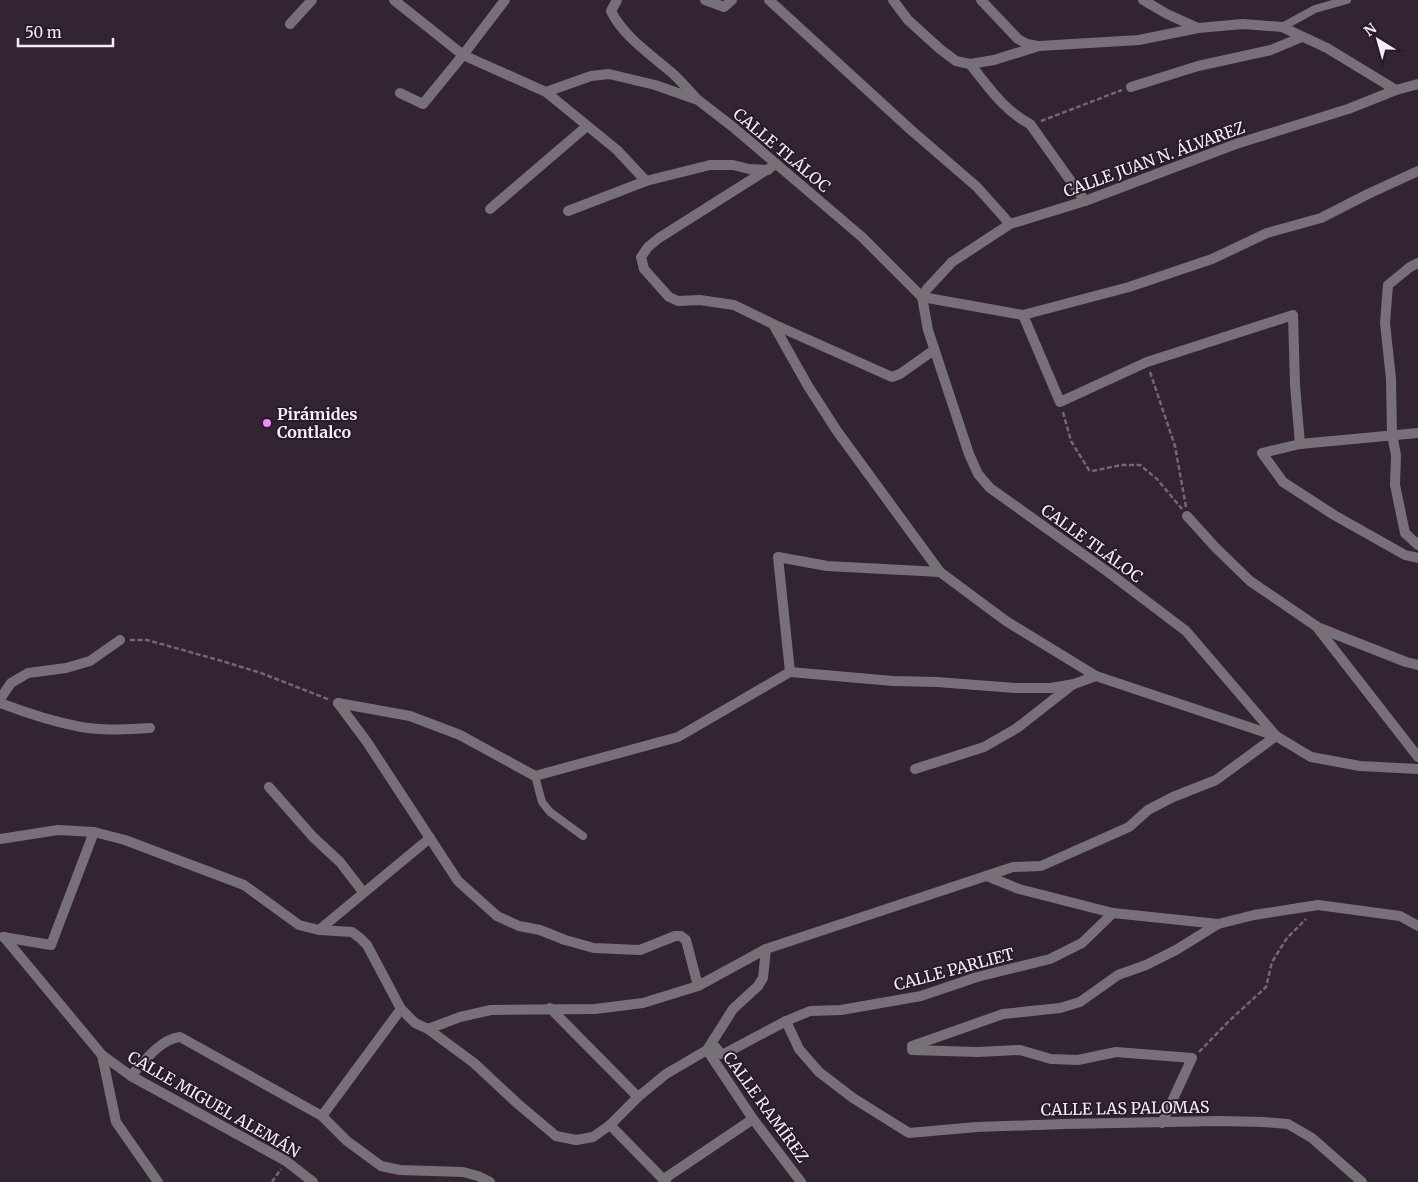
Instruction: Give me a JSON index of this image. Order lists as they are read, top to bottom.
{
  "streets": {
    "street": [
      "CALLE TLÁLOC",
      "CALLE JUAN N. ÁLVAREZ",
      "CALLE PARLIET",
      "CALLE MIGUEL ALEMÁN",
      "CALLE RAMÍREZ",
      "CALLE LAS PALOMAS"
    ]
  },
  "crossings": [
    ["CALLE TLÁLOC", "CALLE JUAN N. ÁLVAREZ"],
    ["CALLE PARLIET", "CALLE RAMÍREZ"],
    ["CALLE PARLIET", "CALLE LAS PALOMAS"]
  ],
  "places": ["Pirámides Contlalco"],
  "scale_bar": "50 m",
  "north": "top left"
}
